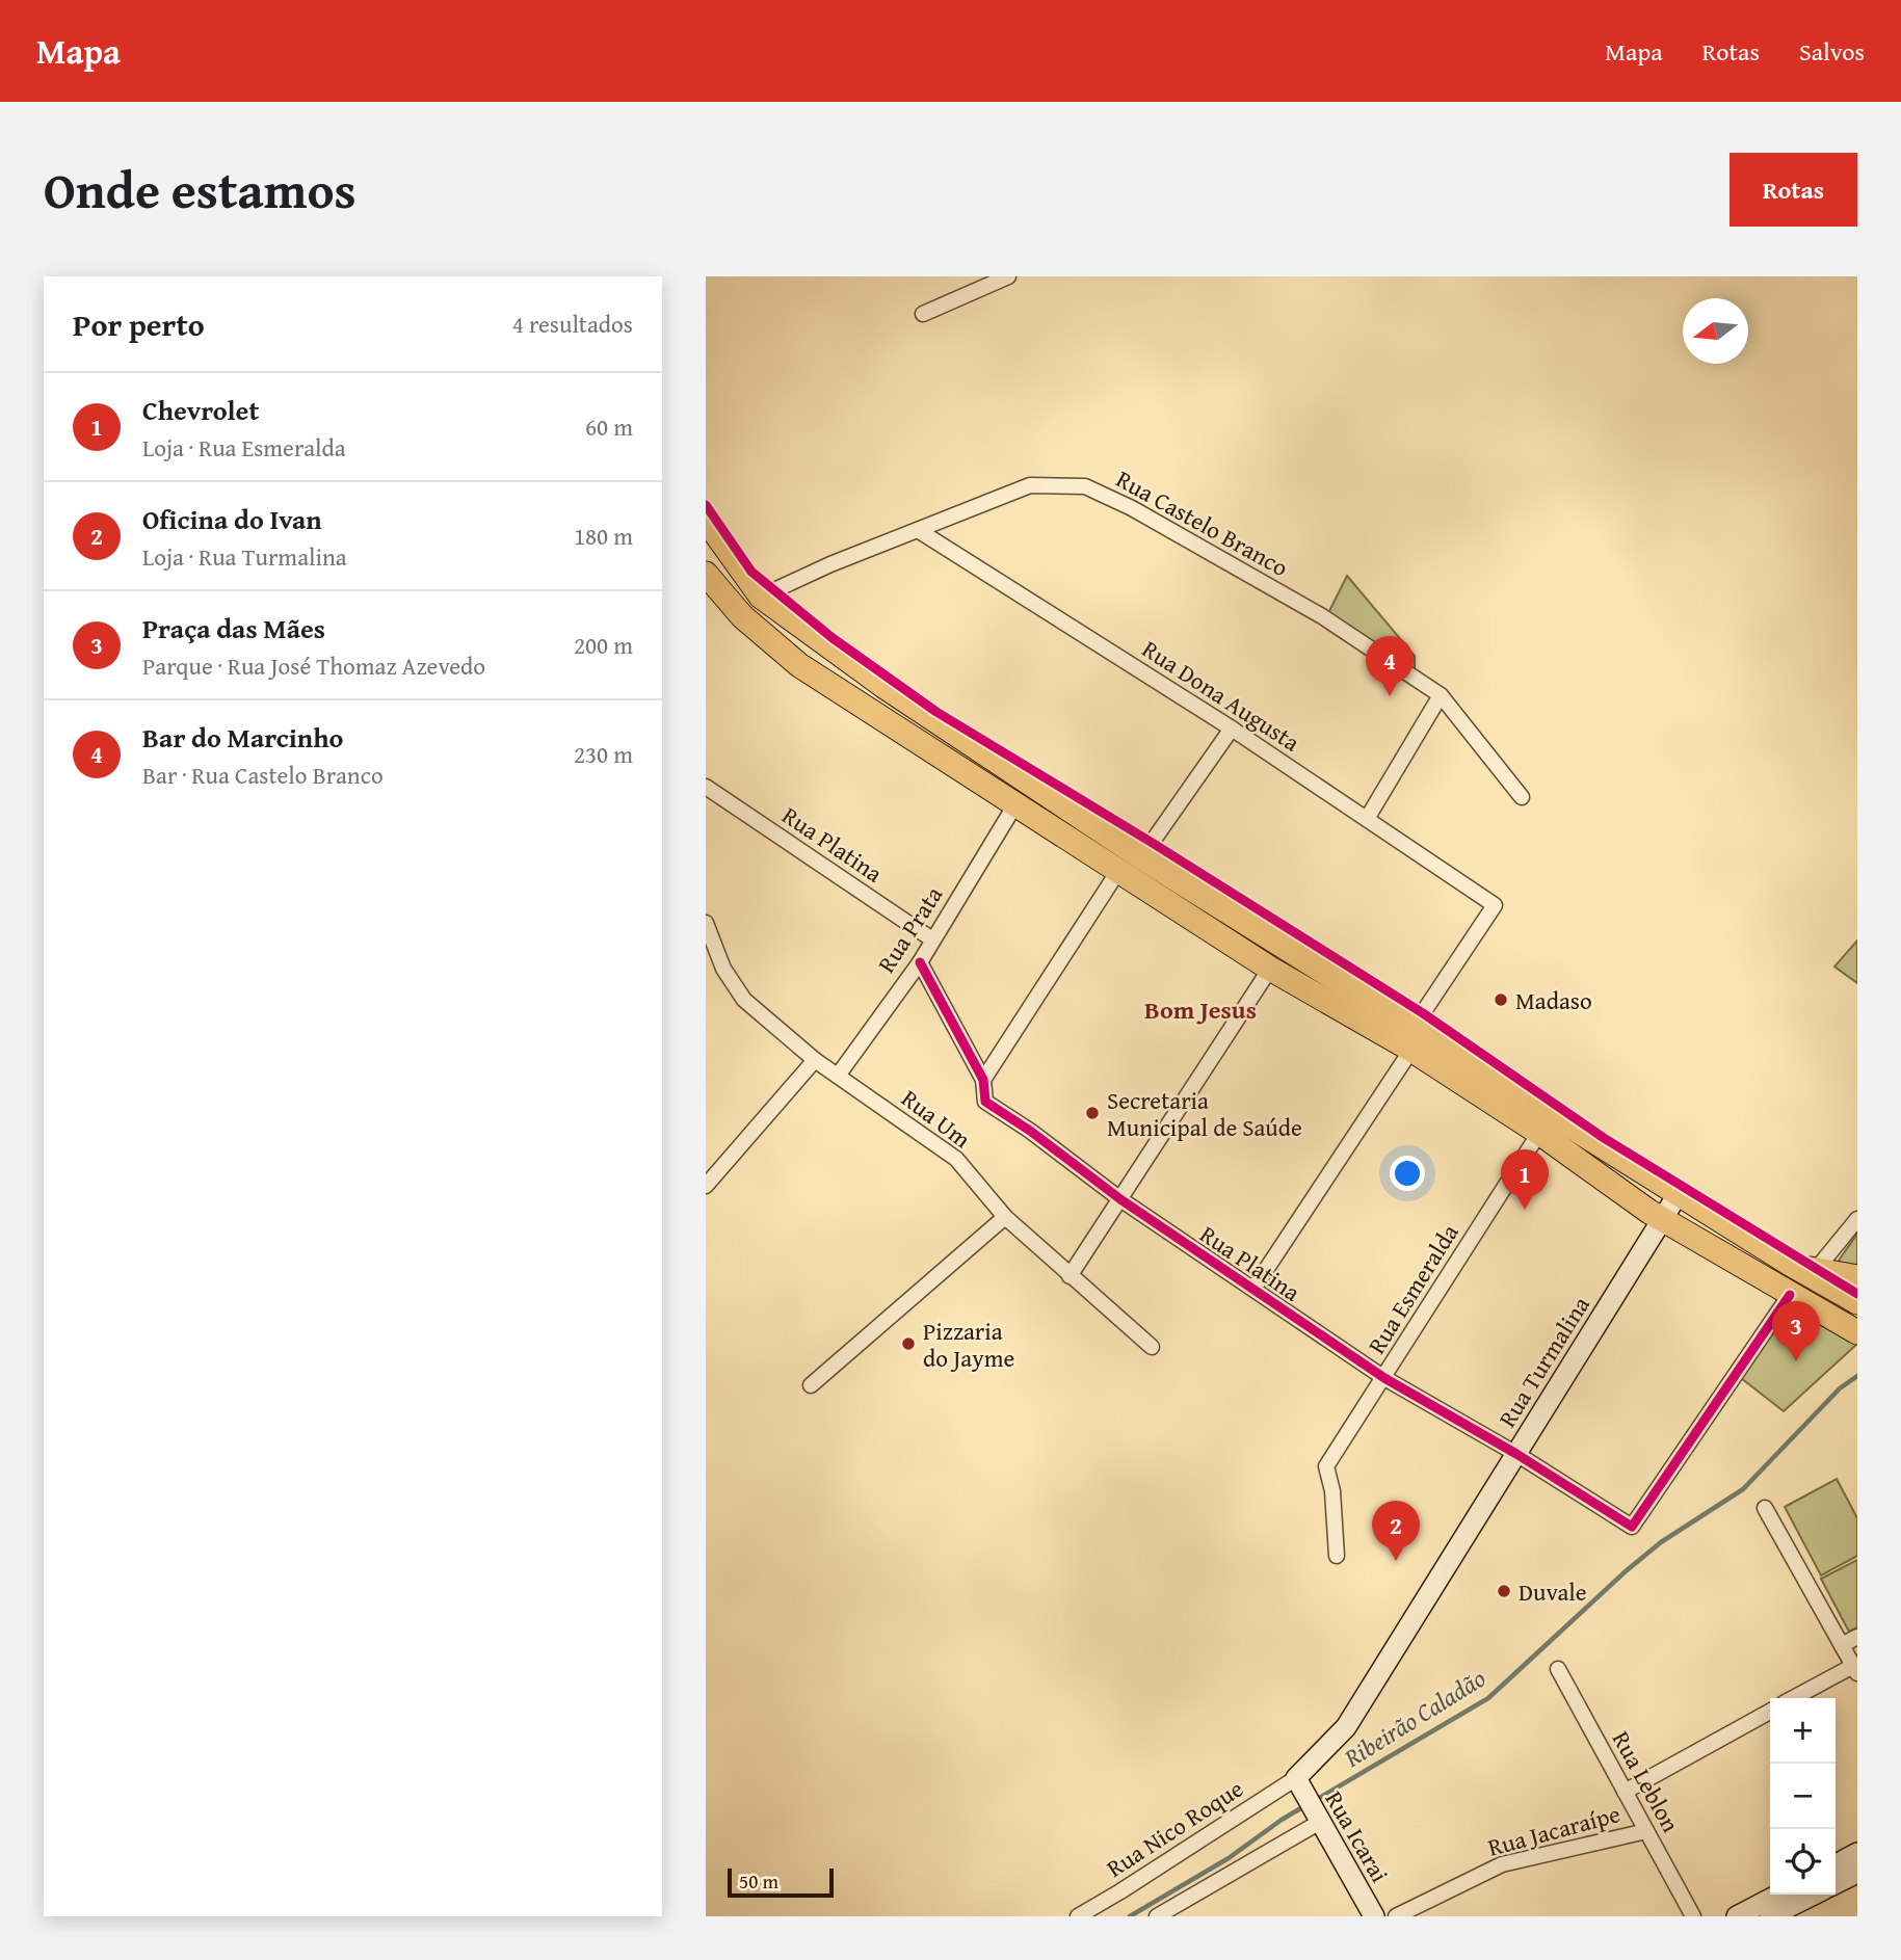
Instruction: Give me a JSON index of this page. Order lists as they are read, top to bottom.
{
  "streets": {
    "main road": ["Rua Turmalina", "Rua Icarai"],
    "street": [
      "Rua Castelo Branco",
      "Rua Dona Augusta",
      "Rua Platina",
      "Rua Prata",
      "Rua Um",
      "Rua Esmeralda",
      "Rua Leblon",
      "Rua Nico Roque",
      "Rua Jacaraípe"
    ]
  },
  "crossings": [
    ["Rua Castelo Branco", "Rua Dona Augusta"],
    ["Rua Platina", "Rua Prata"],
    ["Rua Platina", "Rua Esmeralda"],
    ["Rua Platina", "Rua Turmalina"],
    ["Rua Prata", "Rua Um"],
    ["Rua Turmalina", "Rua Nico Roque"],
    ["Rua Turmalina", "Rua Icarai"],
    ["Rua Leblon", "Rua Jacaraípe"],
    ["Rua Nico Roque", "Rua Icarai"]
  ],
  "districts": ["Bom Jesus"],
  "water": ["Ribeirão Caladão"],
  "places": [
    "Madaso",
    "Secretaria Municipal de Saúde",
    "Pizzaria do Jayme",
    "Duvale"
  ],
  "scale_bar": "50 m",
  "north": "left",
  "page": {
    "header": "Mapa",
    "nav": ["Mapa", "Rotas", "Salvos"],
    "title": "Onde estamos",
    "buttons": "Rotas",
    "heading": ["Por perto", "4 resultados"],
    "list": [
      {
        "mark": "1",
        "name": "Chevrolet",
        "note": "Loja · Rua Esmeralda",
        "value": "60 m"
      },
      {
        "mark": "2",
        "name": "Oficina do Ivan",
        "note": "Loja · Rua Turmalina",
        "value": "180 m"
      },
      {
        "mark": "3",
        "name": "Praça das Mães",
        "note": "Parque · Rua José Thomaz Azevedo",
        "value": "200 m"
      },
      {
        "mark": "4",
        "name": "Bar do Marcinho",
        "note": "Bar · Rua Castelo Branco",
        "value": "230 m"
      }
    ],
    "pins": [
      "4",
      "1",
      "3",
      "2"
    ],
    "map_buttons": ["+", "−"],
    "scale": "50 m"
  }
}
